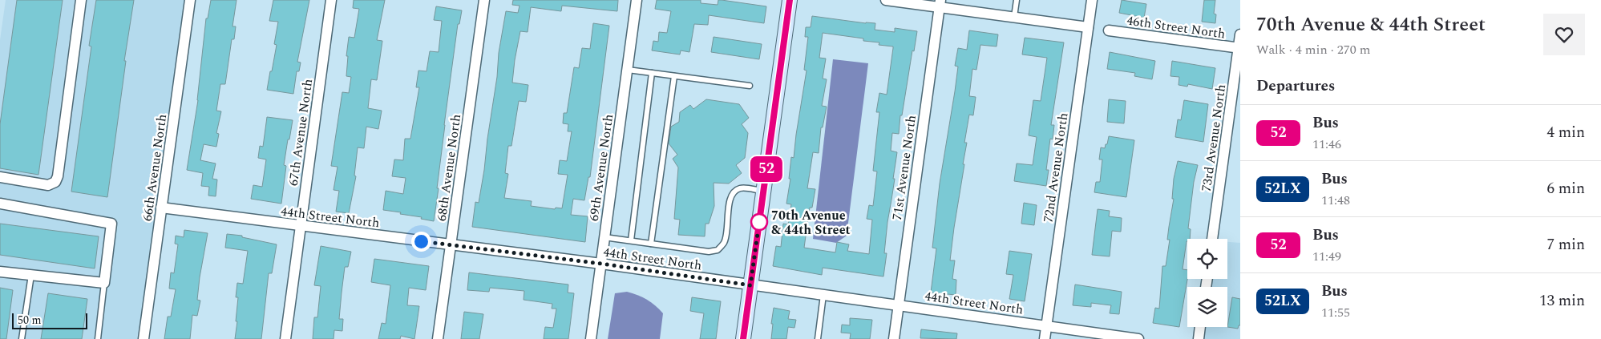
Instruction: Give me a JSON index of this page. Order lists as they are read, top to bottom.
{
  "streets": {
    "street": [
      "46th Street North",
      "67th Avenue North",
      "73rd Avenue North",
      "66th Avenue North",
      "68th Avenue North",
      "69th Avenue North",
      "71st Avenue North",
      "72nd Avenue North",
      "44th Street North"
    ]
  },
  "crossings": [
    ["46th Street North", "73rd Avenue North"],
    ["67th Avenue North", "44th Street North"],
    ["66th Avenue North", "44th Street North"],
    ["68th Avenue North", "44th Street North"],
    ["69th Avenue North", "44th Street North"],
    ["71st Avenue North", "44th Street North"],
    ["72nd Avenue North", "44th Street North"]
  ],
  "places": ["70th Avenue & 44th Street"],
  "lines": ["bus line 52"],
  "scale_bar": "50 m",
  "page": {
    "on_map": "52",
    "heading": [
      ["70th Avenue & 44th Street", "Walk · 4 min · 270 m"],
      "Departures"
    ],
    "list": [
      {
        "mark": "52",
        "name": "Bus",
        "note": "11:46",
        "value": "4 min"
      },
      {
        "mark": "52LX",
        "name": "Bus",
        "note": "11:48",
        "value": "6 min"
      },
      {
        "mark": "52",
        "name": "Bus",
        "note": "11:49",
        "value": "7 min"
      },
      {
        "mark": "52LX",
        "name": "Bus",
        "note": "11:55",
        "value": "13 min"
      }
    ],
    "scale": "50 m"
  }
}
